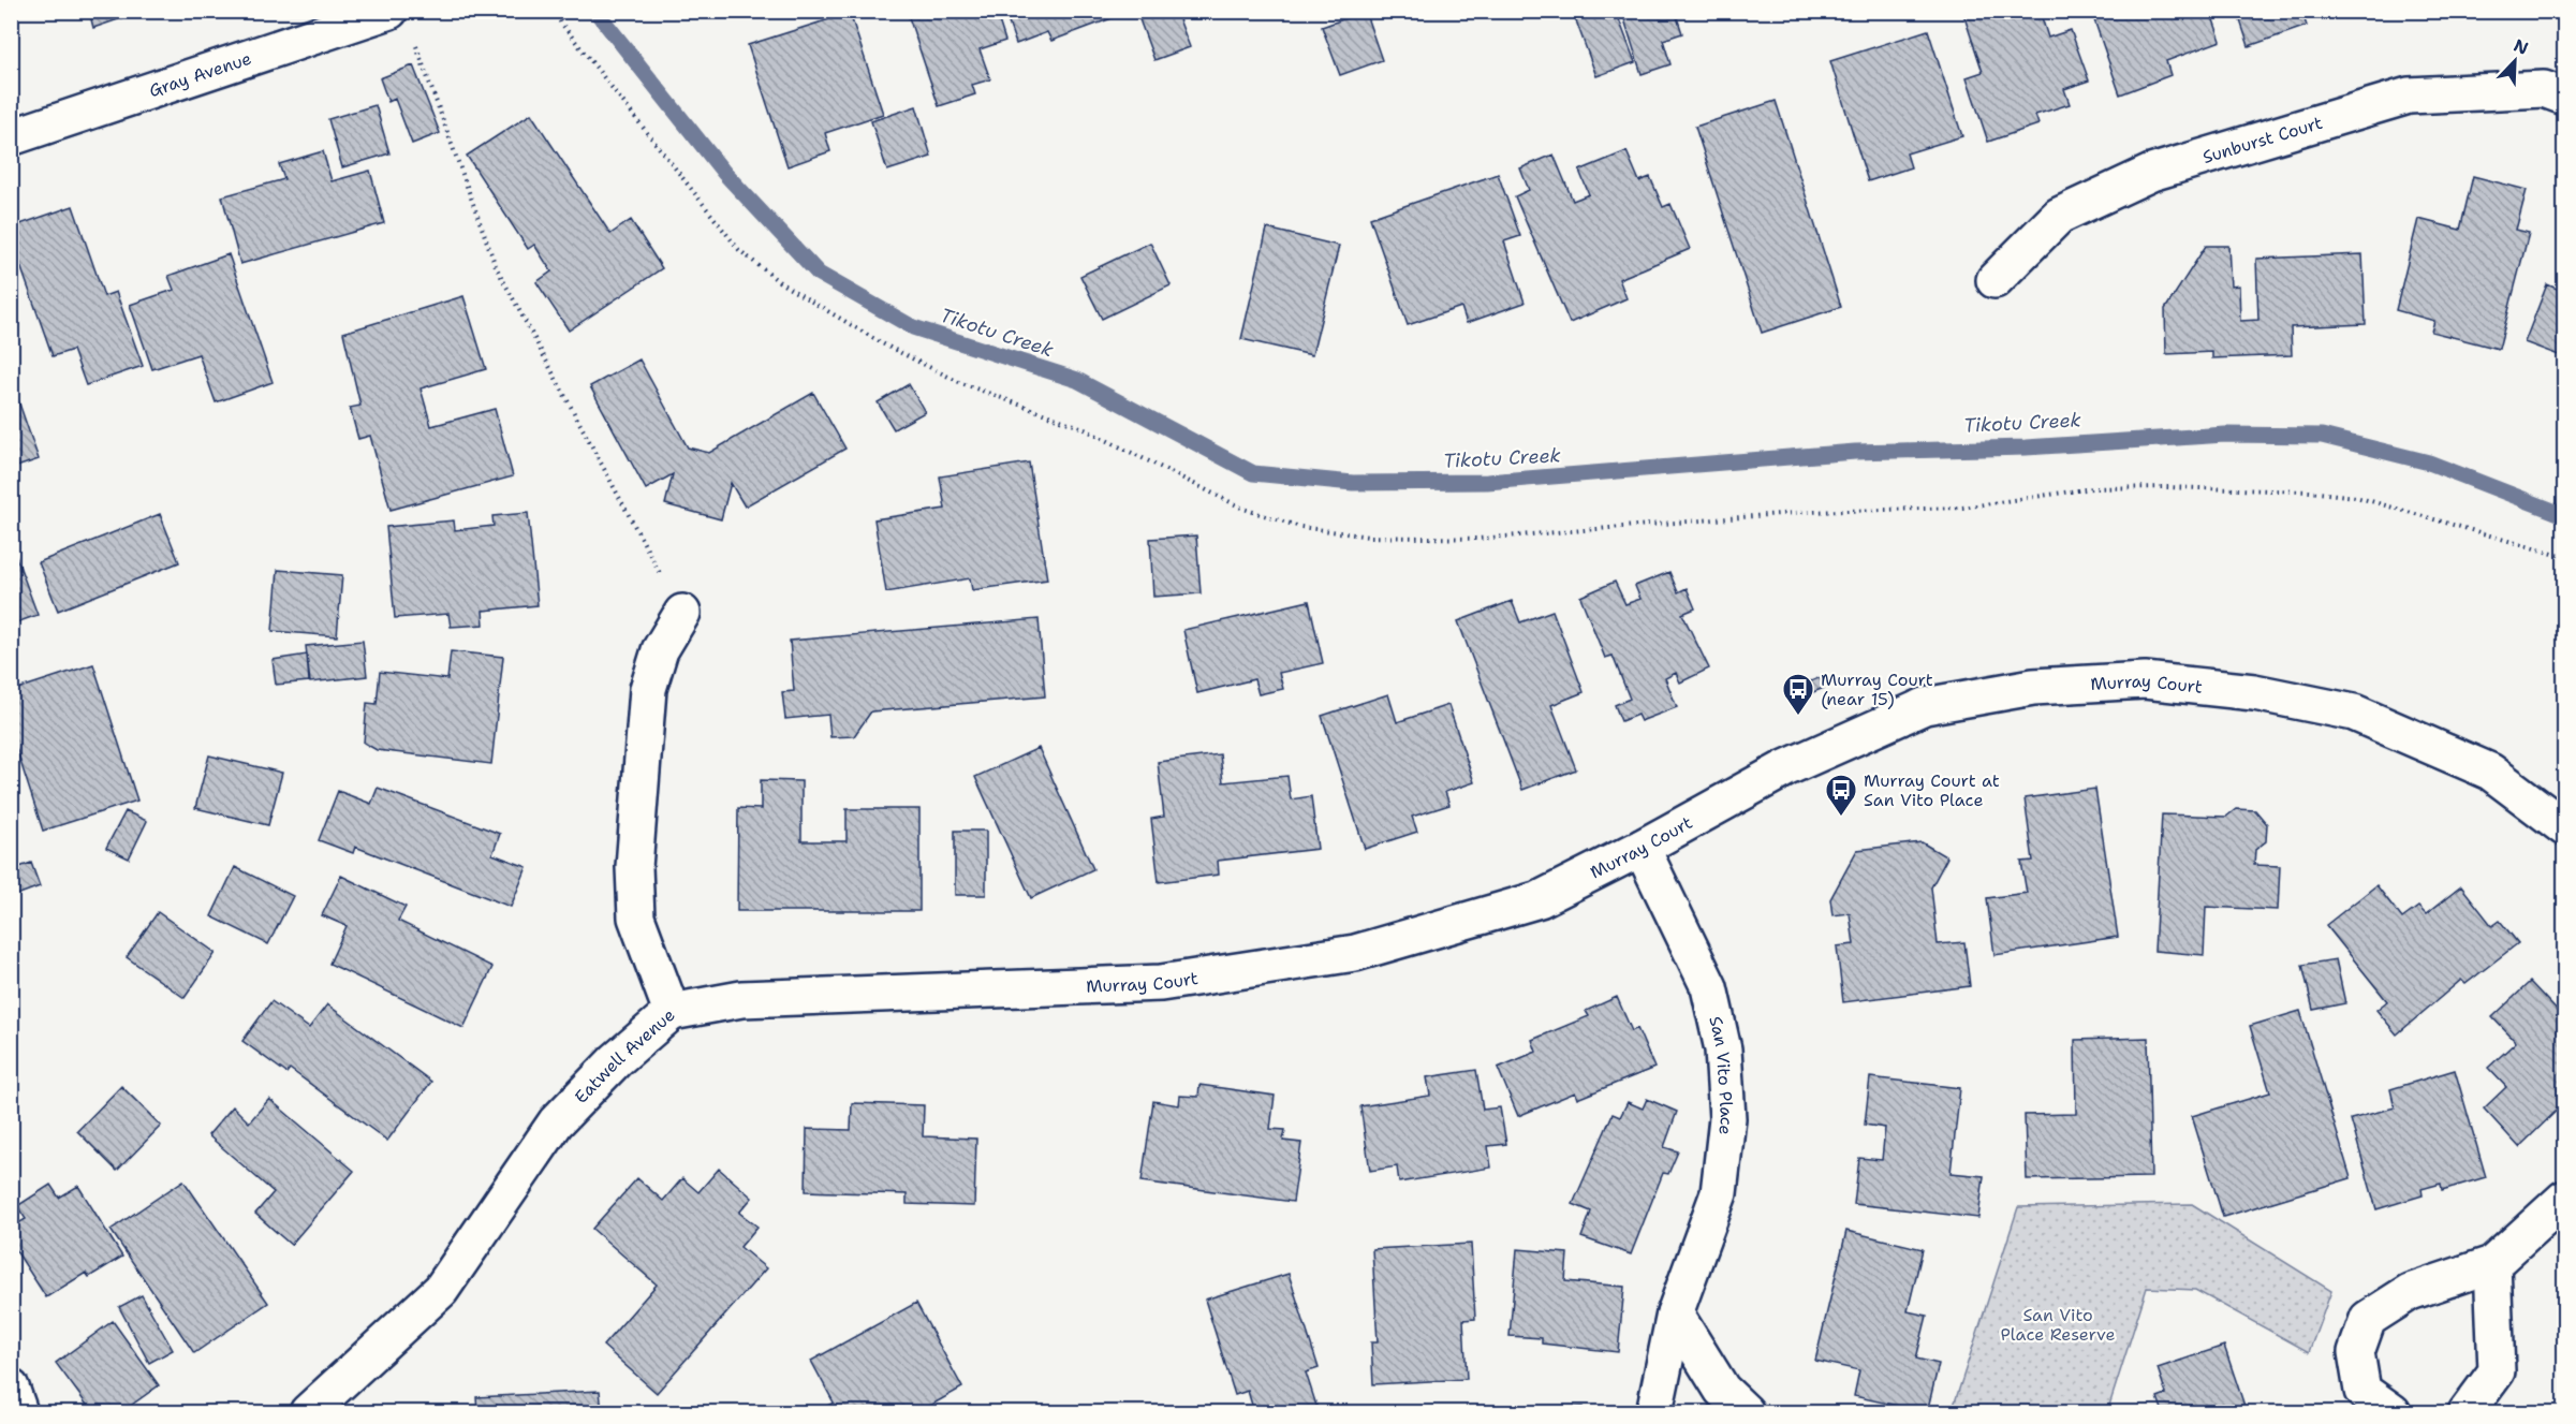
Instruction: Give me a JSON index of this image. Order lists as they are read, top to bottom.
{
  "streets": {
    "street": [
      "Gray Avenue",
      "Sunburst Court",
      "Murray Court",
      "Eatwell Avenue",
      "San Vito Place"
    ]
  },
  "crossings": [
    ["Murray Court", "Eatwell Avenue"],
    ["Murray Court", "San Vito Place"]
  ],
  "water": ["Tikotu Creek"],
  "parks": ["San Vito Place Reserve"],
  "places": {
    "bus stop": ["Murray Court (near 15)", "Murray Court at San Vito Place"]
  },
  "north": "top right"
}
